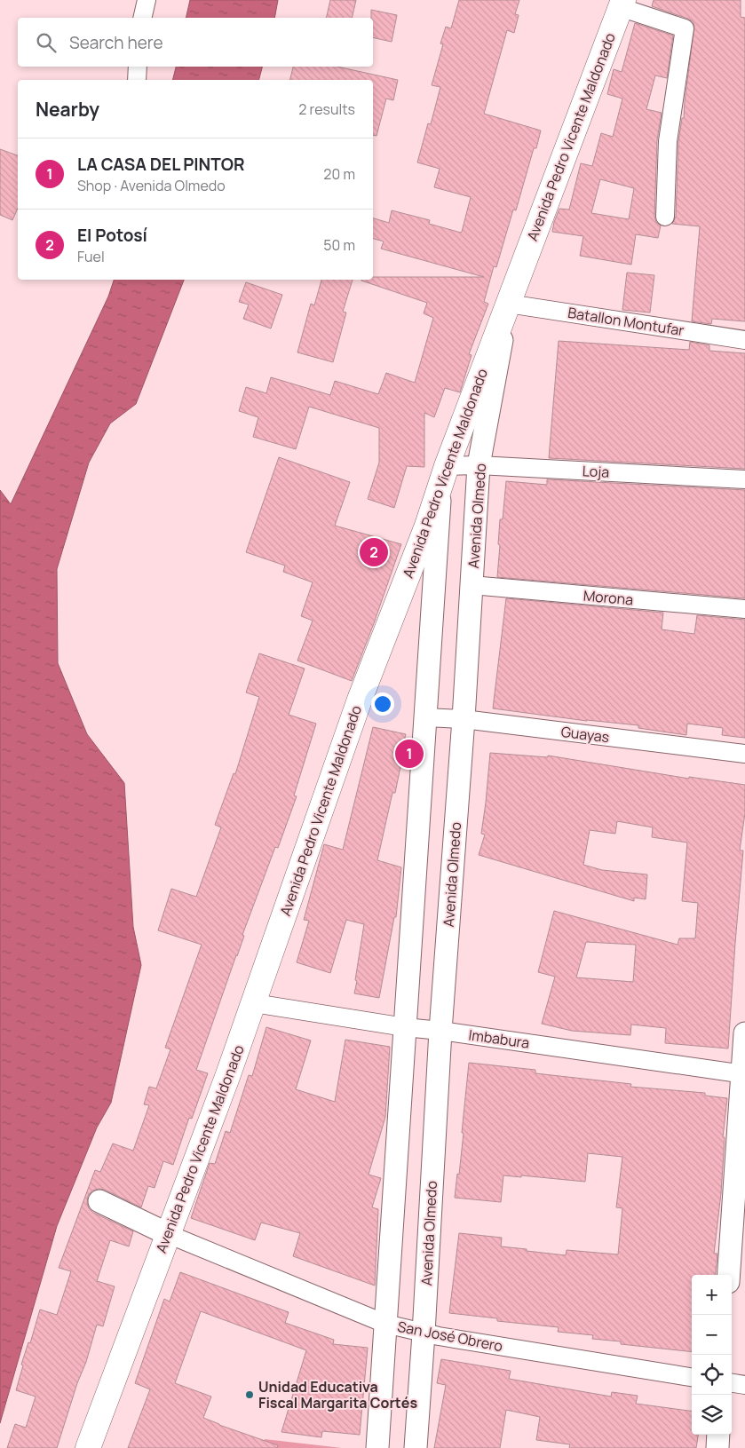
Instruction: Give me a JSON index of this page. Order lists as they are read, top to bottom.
{
  "streets": {
    "main road": ["Avenida Pedro Vicente Maldonado"],
    "street": [
      "Batallon Montufar",
      "Loja",
      "Avenida Olmedo",
      "Morona",
      "Guayas",
      "Imbabura",
      "San José Obrero"
    ]
  },
  "crossings": [
    ["Avenida Pedro Vicente Maldonado", "Batallon Montufar"],
    ["Avenida Pedro Vicente Maldonado", "Loja"],
    ["Avenida Pedro Vicente Maldonado", "Avenida Olmedo"],
    ["Avenida Pedro Vicente Maldonado", "Imbabura"],
    ["Avenida Pedro Vicente Maldonado", "San José Obrero"],
    ["Batallon Montufar", "Avenida Olmedo"],
    ["Loja", "Avenida Olmedo"],
    ["Avenida Olmedo", "Morona"],
    ["Avenida Olmedo", "Guayas"],
    ["Avenida Olmedo", "Imbabura"],
    ["Avenida Olmedo", "San José Obrero"]
  ],
  "places": ["Unidad Educativa Fiscal Margarita Cortés"],
  "page": {
    "search": "Search here",
    "heading": ["Nearby", "2 results"],
    "list": [
      {
        "mark": "1",
        "name": "LA CASA DEL PINTOR",
        "note": "Shop · Avenida Olmedo",
        "value": "20 m"
      },
      {
        "mark": "2",
        "name": "El Potosí",
        "note": "Fuel",
        "value": "50 m"
      }
    ],
    "pins": ["2", "1"],
    "map_buttons": ["+", "−"]
  }
}
